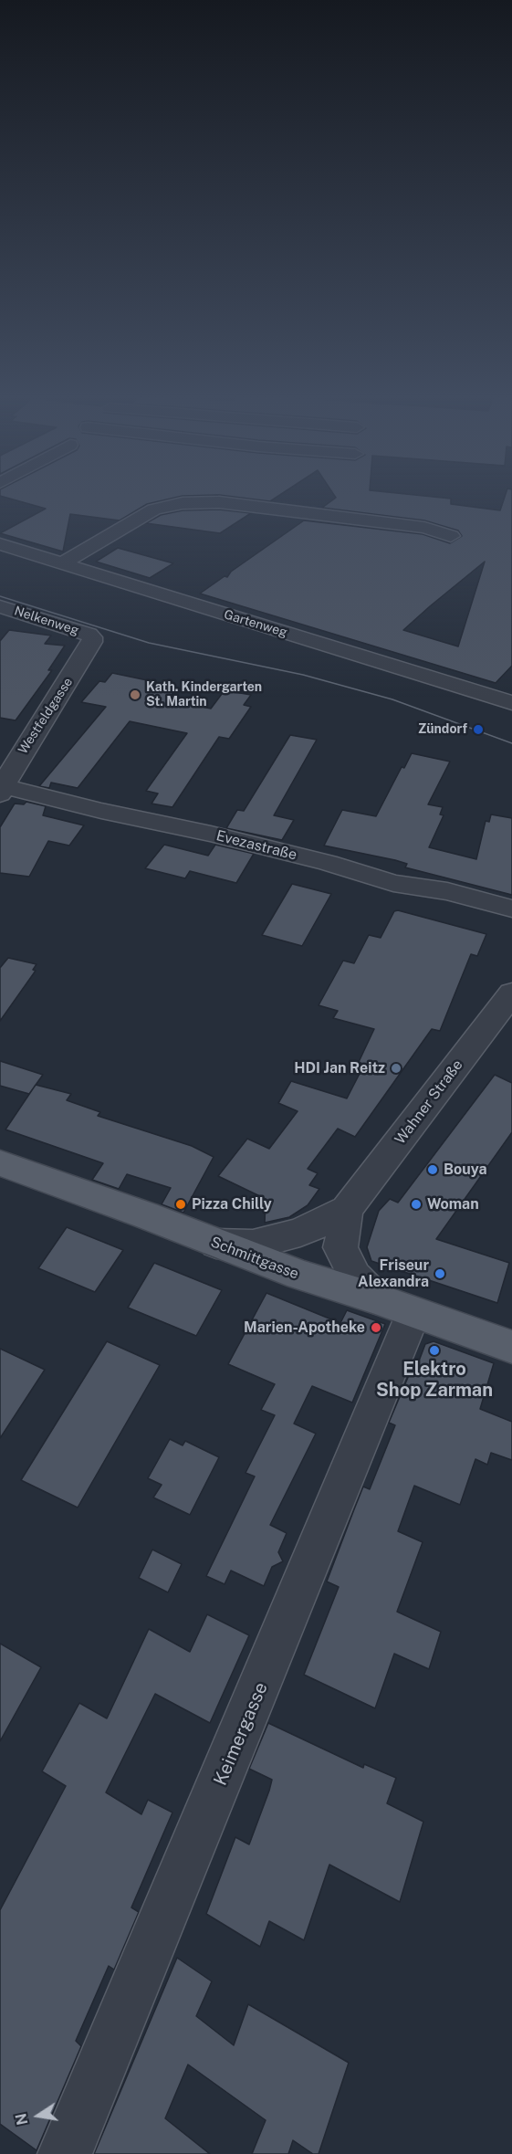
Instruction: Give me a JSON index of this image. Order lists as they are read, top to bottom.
{
  "streets": {
    "main road": ["Schmittgasse"],
    "street": [
      "Nelkenweg",
      "Gartenweg",
      "Westfeldgasse",
      "Evezastraße",
      "Wahner Straße",
      "Keimergasse"
    ]
  },
  "crossings": [
    ["Nelkenweg", "Westfeldgasse"],
    ["Westfeldgasse", "Evezastraße"],
    ["Wahner Straße", "Schmittgasse"],
    ["Wahner Straße", "Keimergasse"],
    ["Schmittgasse", "Keimergasse"]
  ],
  "places": [
    "Kath. Kindergarten St. Martin",
    "Zündorf",
    "HDI Jan Reitz",
    "Bouya",
    "Pizza Chilly",
    "Woman",
    "Friseur Alexandra",
    "Marien-Apotheke",
    "Elektro Shop Zarman"
  ],
  "north": "left"
}
